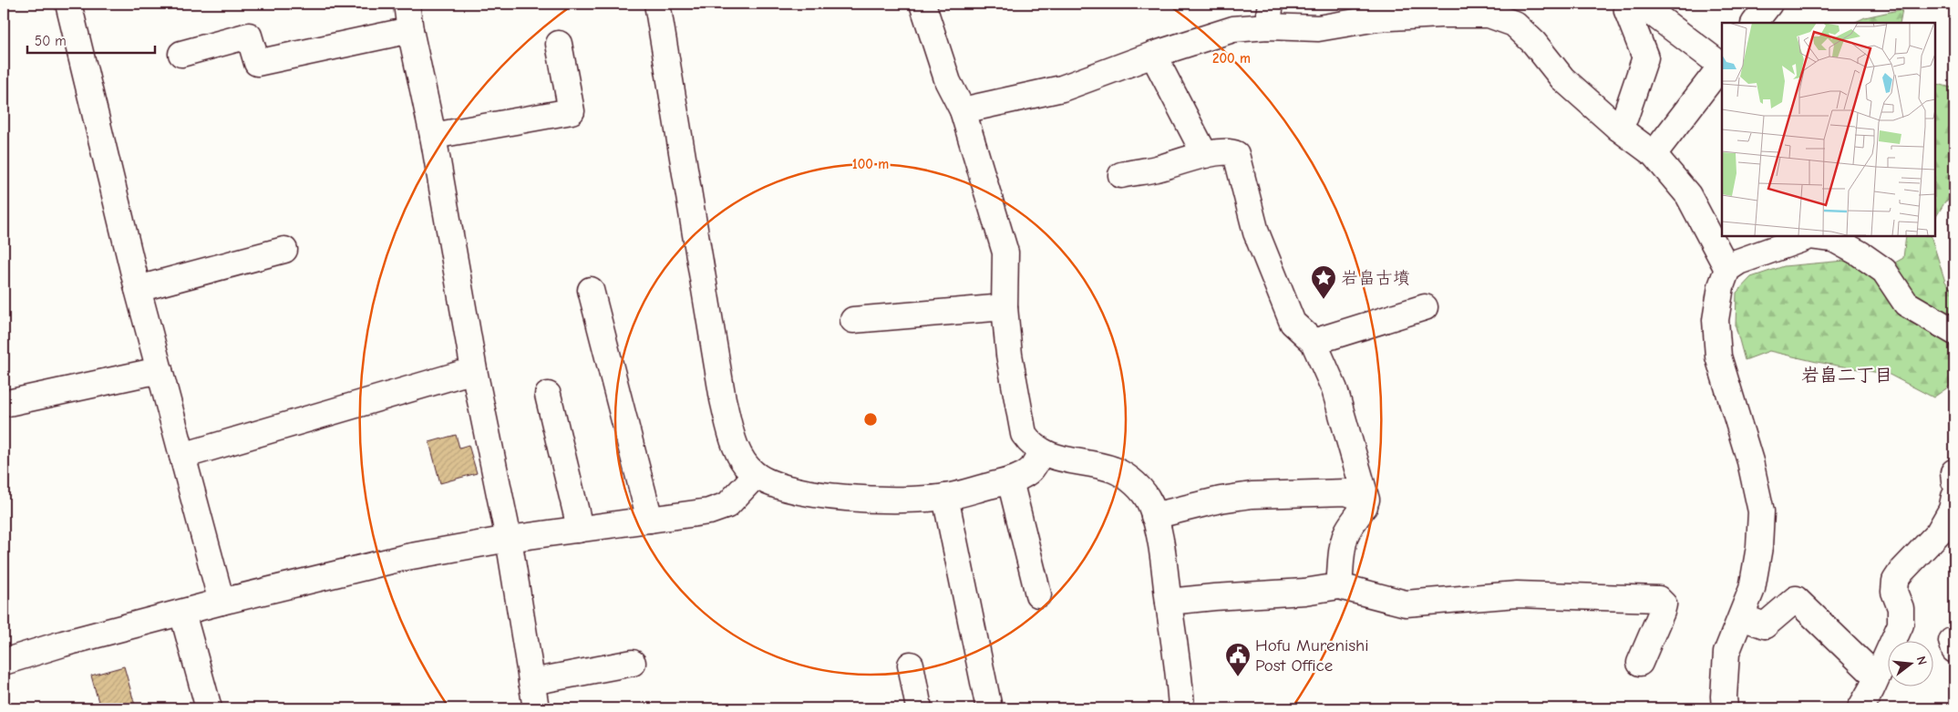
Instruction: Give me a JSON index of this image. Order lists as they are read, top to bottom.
{
  "districts": ["岩畠二丁目"],
  "places": {
    "place": ["岩畠古墳"],
    "public building": ["Hofu Murenishi Post Office"]
  },
  "scale_bar": "50 m",
  "north": "right",
  "rings": ["200 m", "100 m"]
}
